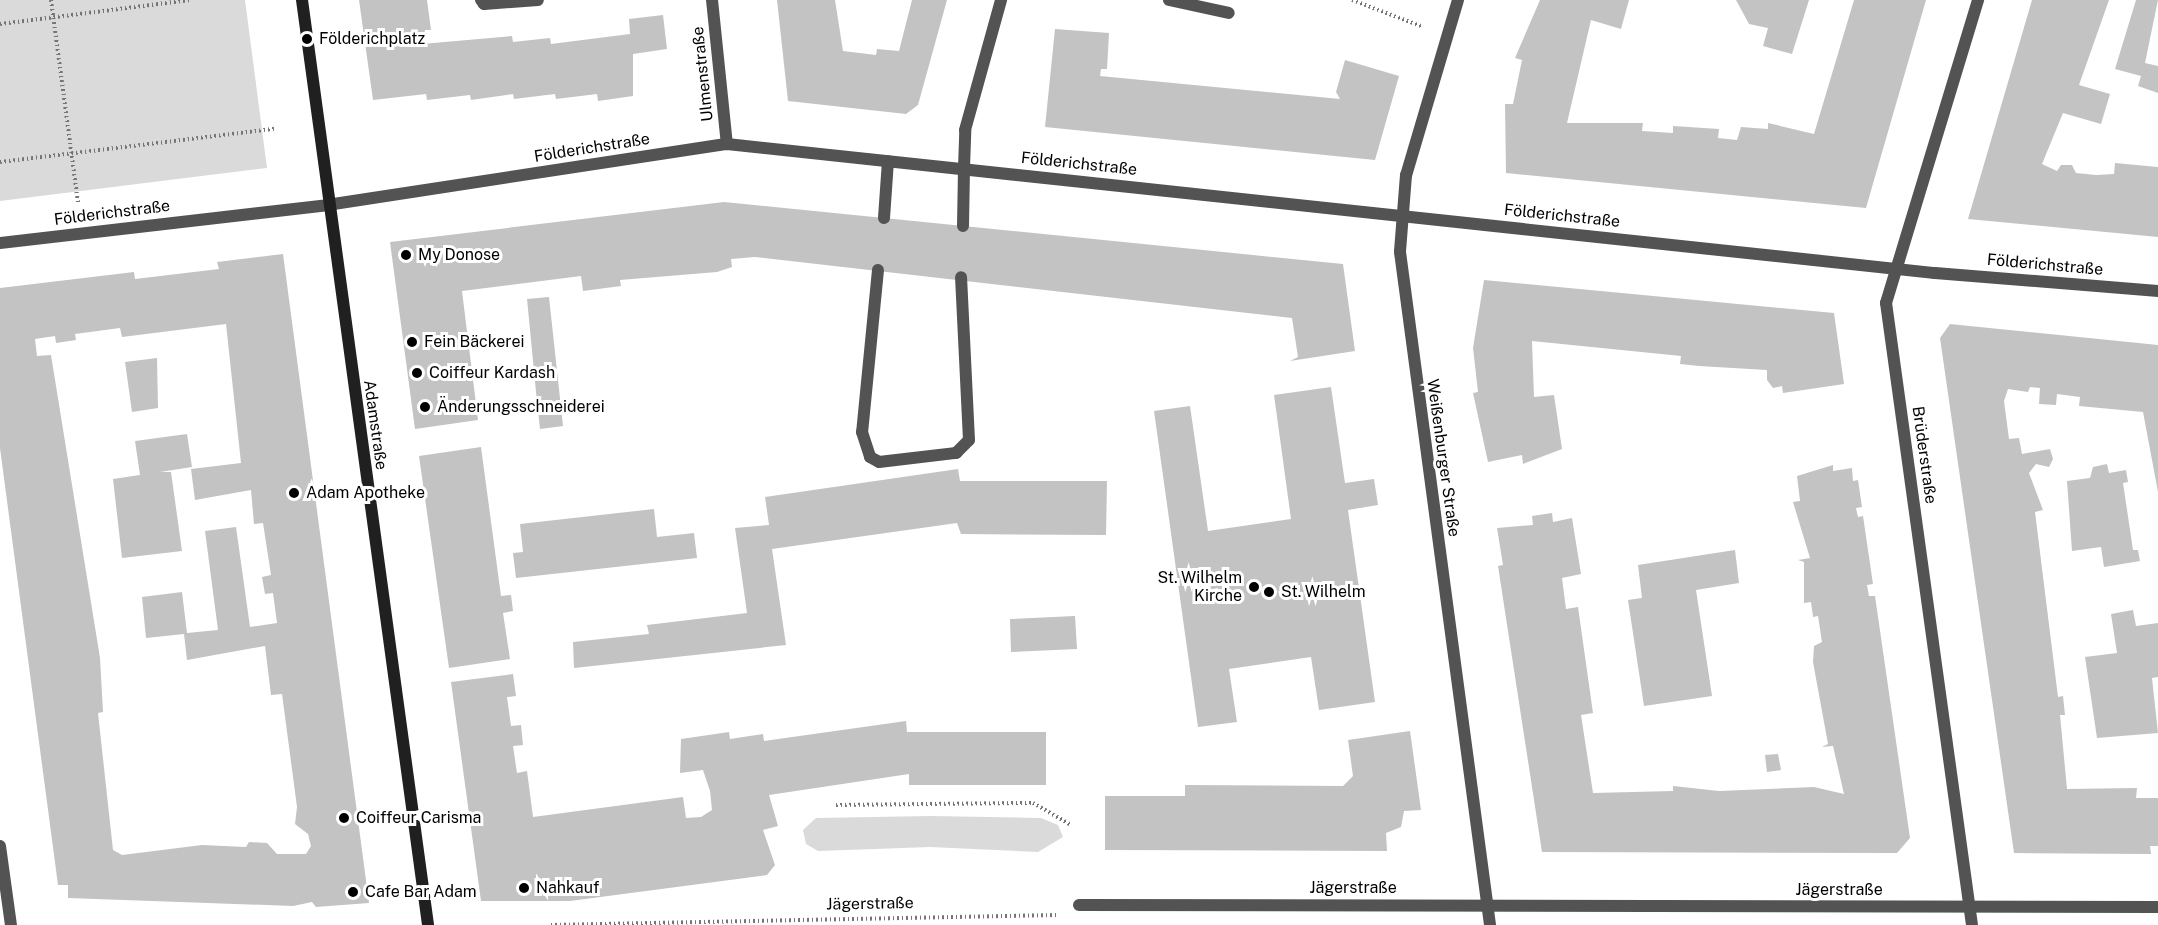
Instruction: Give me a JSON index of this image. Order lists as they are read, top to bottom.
{
  "streets": {
    "street": [
      "Ulmenstraße",
      "Földerichstraße",
      "Adamstraße",
      "Brüderstraße",
      "Weißenburger Straße",
      "Jägerstraße"
    ]
  },
  "crossings": [
    ["Ulmenstraße", "Földerichstraße"],
    ["Földerichstraße", "Adamstraße"],
    ["Földerichstraße", "Brüderstraße"],
    ["Földerichstraße", "Weißenburger Straße"],
    ["Brüderstraße", "Jägerstraße"],
    ["Weißenburger Straße", "Jägerstraße"]
  ],
  "places": [
    "Földerichplatz",
    "My Donose",
    "Fein Bäckerei",
    "Coiffeur Kardash",
    "Änderungsschneiderei",
    "Adam Apotheke",
    "St. Wilhelm Kirche",
    "St. Wilhelm",
    "Coiffeur Carisma",
    "Nahkauf",
    "Cafe Bar Adam"
  ]
}
